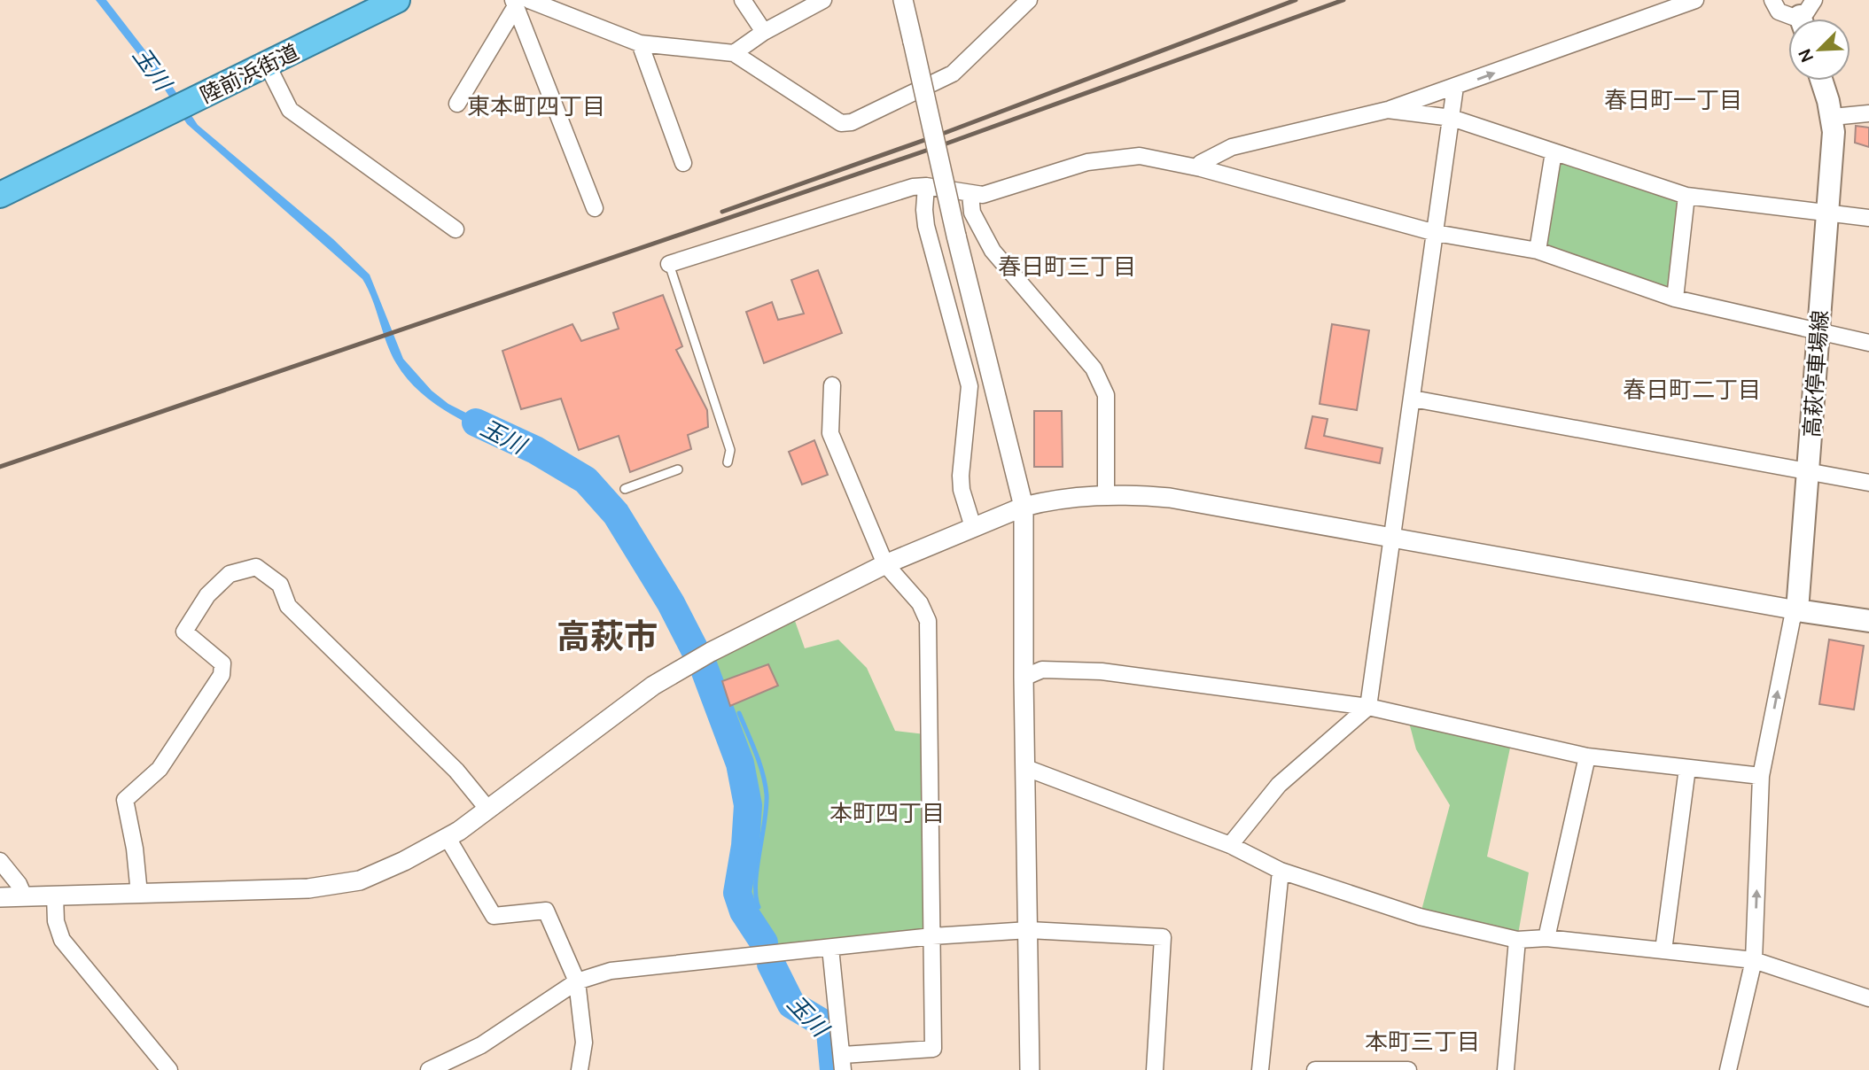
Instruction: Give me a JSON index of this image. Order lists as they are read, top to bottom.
{
  "streets": {
    "highway": ["陸前浜街道"],
    "main road": ["高萩停車場線"]
  },
  "districts": [
    "春日町一丁目",
    "東本町四丁目",
    "春日町三丁目",
    "春日町二丁目",
    "高萩市",
    "本町四丁目",
    "本町三丁目"
  ],
  "water": ["玉川"],
  "north": "bottom left"
}
